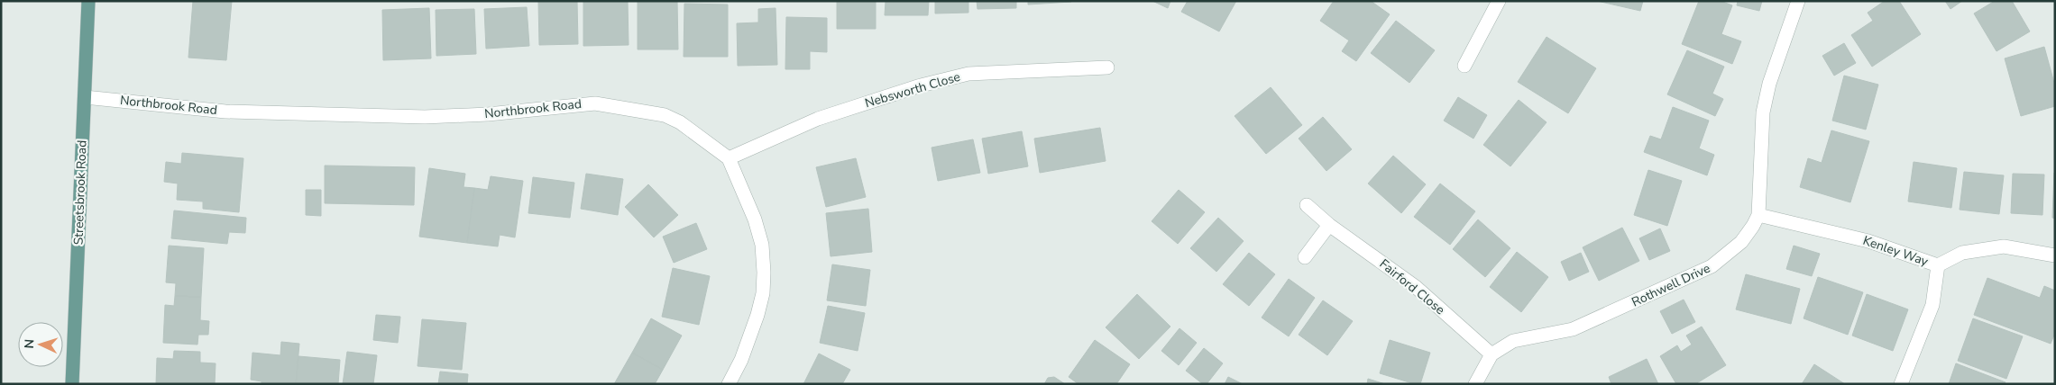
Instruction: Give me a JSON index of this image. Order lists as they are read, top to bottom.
{
  "streets": {
    "main road": ["Streetsbrook Road"],
    "street": [
      "Nebsworth Close",
      "Northbrook Road",
      "Kenley Way",
      "Rothwell Drive",
      "Fairford Close"
    ]
  },
  "crossings": [
    ["Nebsworth Close", "Northbrook Road"],
    ["Northbrook Road", "Streetsbrook Road"],
    ["Kenley Way", "Rothwell Drive"],
    ["Rothwell Drive", "Fairford Close"]
  ],
  "north": "left"
}
